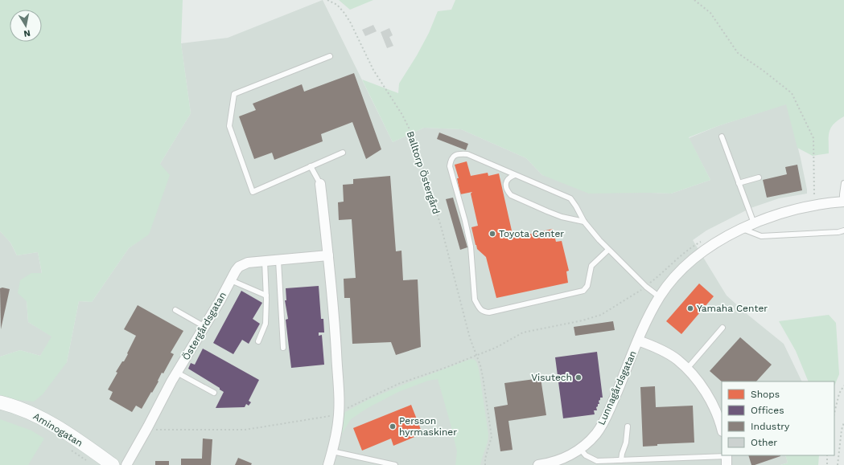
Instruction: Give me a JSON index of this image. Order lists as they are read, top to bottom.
{
  "streets": {
    "street": ["Östergårdsgatan", "Lunnagårdsgatan", "Aminogatan"],
    "path": ["Balltorp Östergård"]
  },
  "places": [
    "Toyota Center",
    "Yamaha Center",
    "Visutech",
    "Persson hyrmaskiner"
  ],
  "legend": [
    "Shops",
    "Offices",
    "Industry",
    "Other"
  ],
  "north": "bottom"
}
